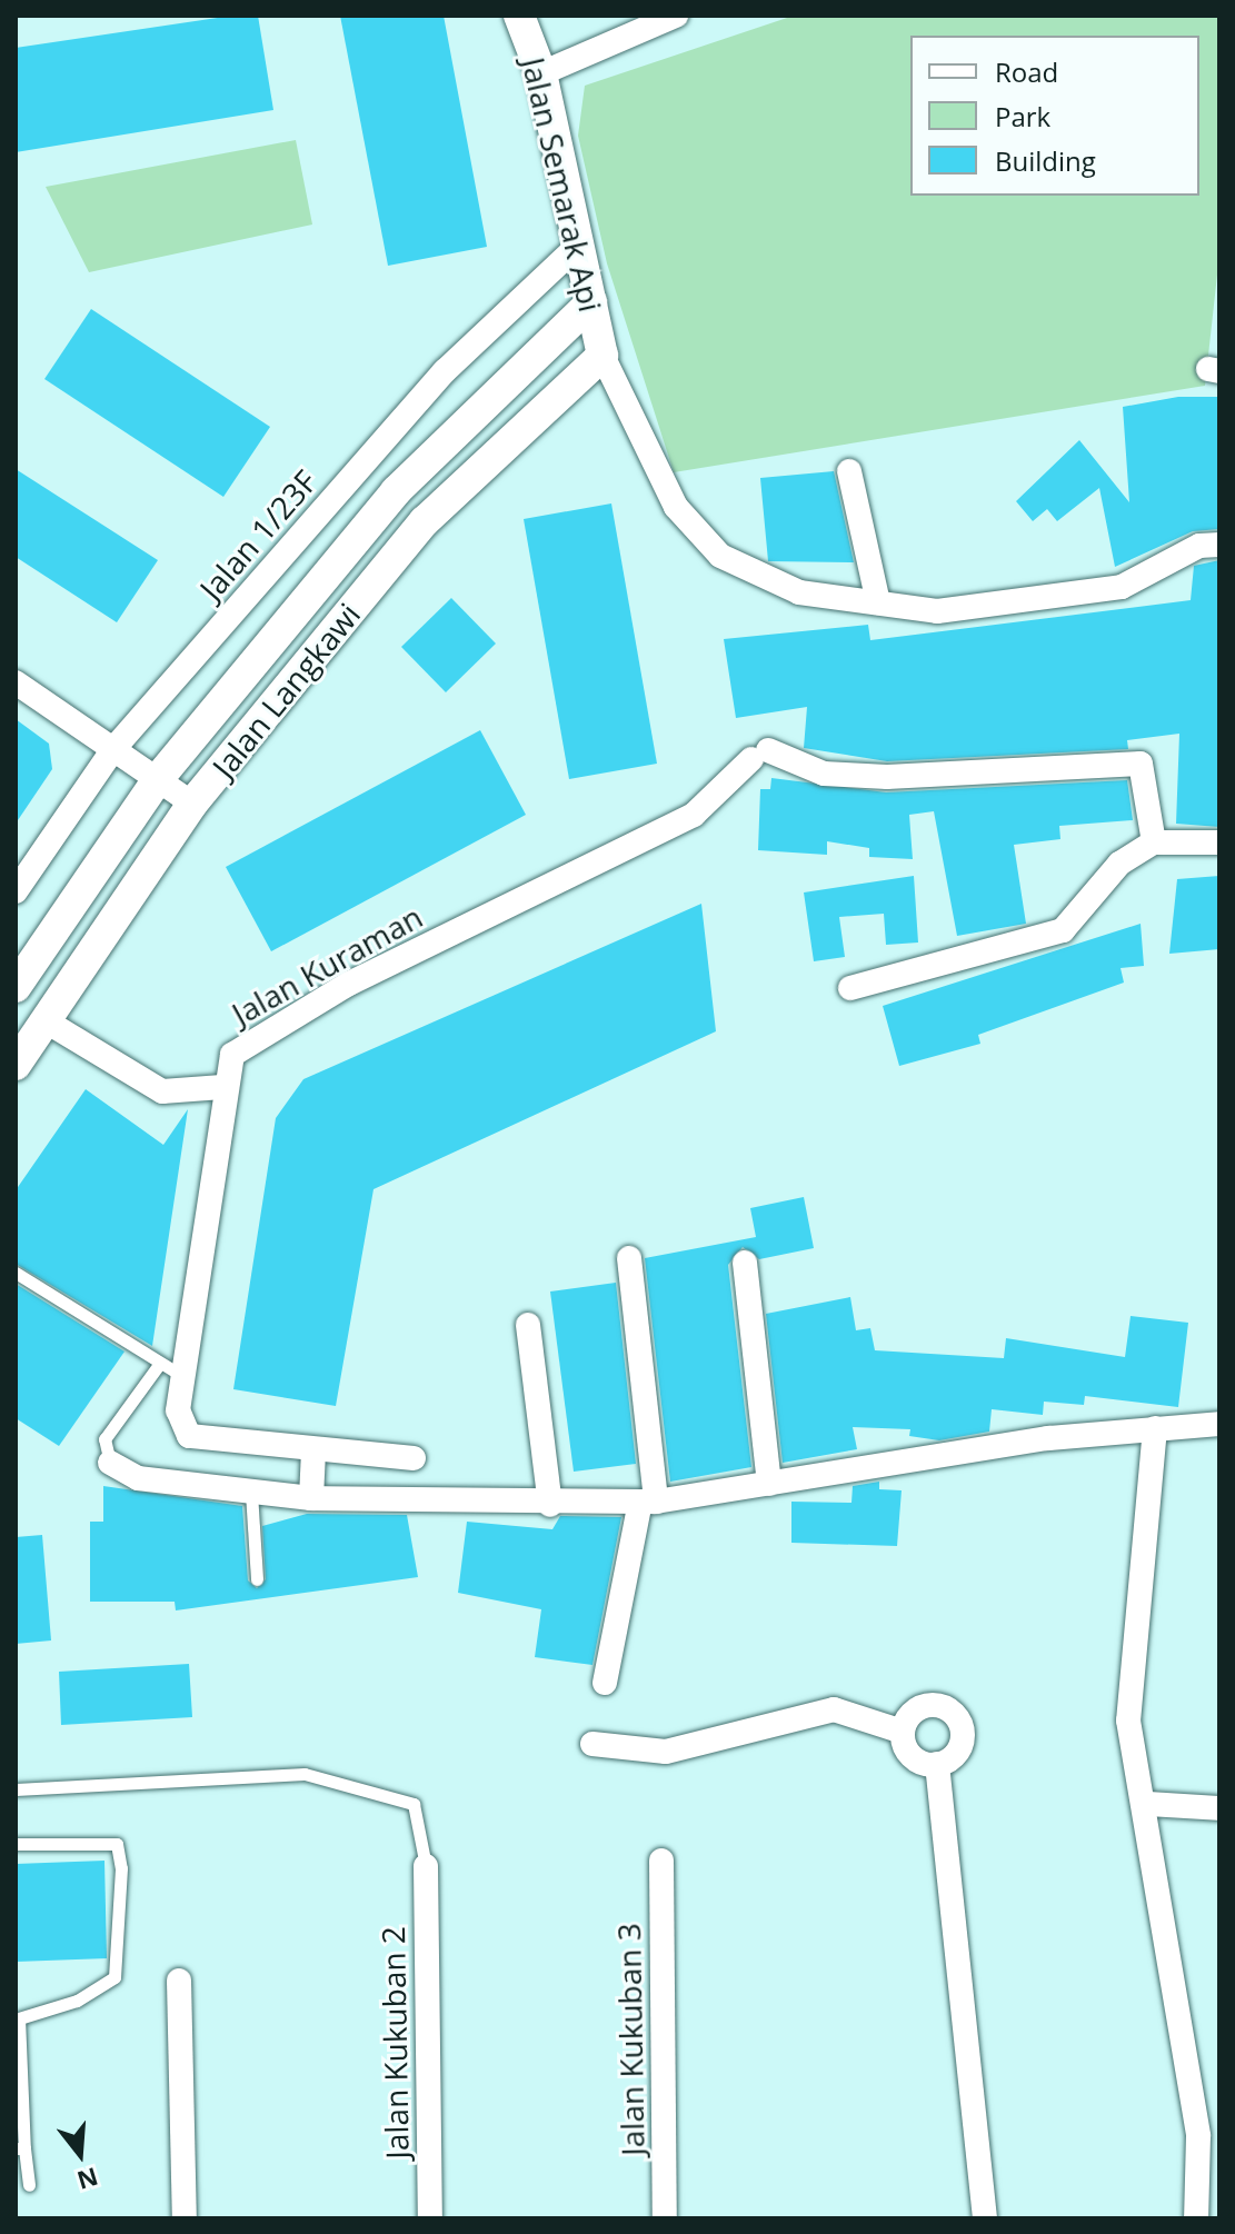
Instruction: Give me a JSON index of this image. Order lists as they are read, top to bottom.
{
  "streets": {
    "street": [
      "Jalan Semarak Api",
      "Jalan 1/23F",
      "Jalan Langkawi",
      "Jalan Kuraman",
      "Jalan Kukuban 3",
      "Jalan Kukuban 2"
    ]
  },
  "crossings": [
    ["Jalan Semarak Api", "Jalan 1/23F"],
    ["Jalan Semarak Api", "Jalan Langkawi"]
  ],
  "legend": ["Road", "Park", "Building"],
  "north": "bottom"
}
